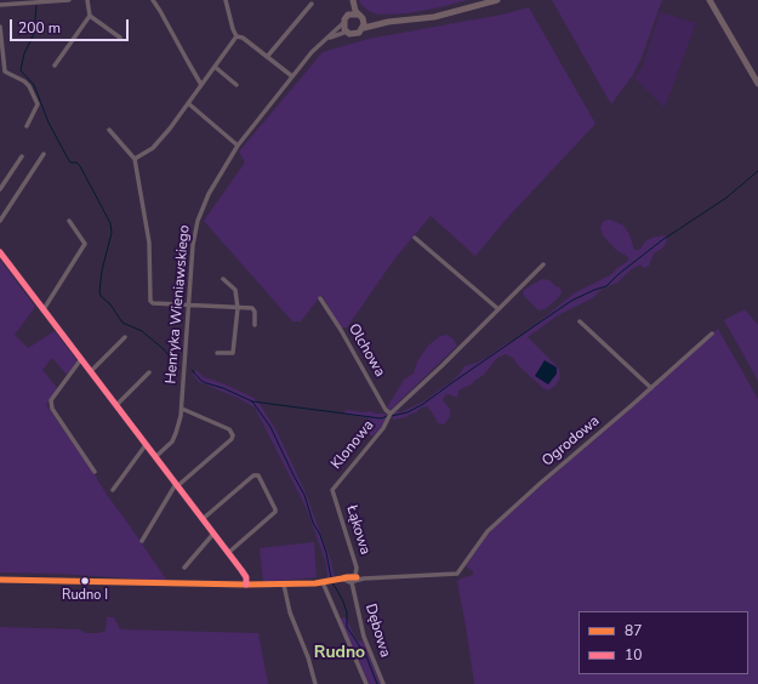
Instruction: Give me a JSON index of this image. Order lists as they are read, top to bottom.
{
  "streets": {
    "street": [
      "Henryka Wieniawskiego",
      "Olchowa",
      "Ogrodowa",
      "Klonowa",
      "Łąkowa",
      "Dębowa"
    ]
  },
  "crossings": [
    ["Olchowa", "Klonowa"],
    ["Ogrodowa", "Łąkowa"],
    ["Klonowa", "Łąkowa"]
  ],
  "districts": ["Rudno"],
  "places": ["Rudno I"],
  "lines": ["transit line 10", "transit line 87"],
  "legend": ["87", "10"],
  "scale_bar": "200 m"
}
